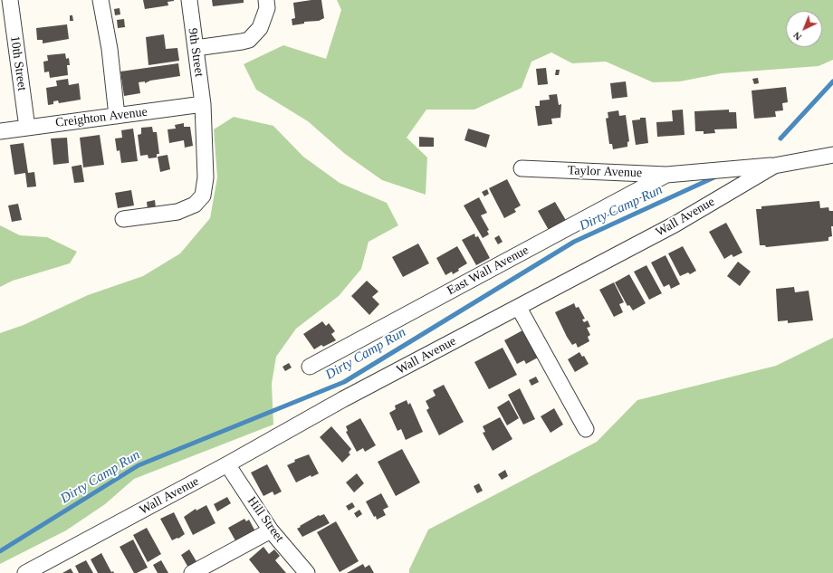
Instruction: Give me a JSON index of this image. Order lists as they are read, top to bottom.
{
  "streets": {
    "street": [
      "9th Street",
      "10th Street",
      "Creighton Avenue",
      "Taylor Avenue",
      "Wall Avenue",
      "East Wall Avenue",
      "Hill Street"
    ]
  },
  "crossings": [
    ["9th Street", "Creighton Avenue"],
    ["10th Street", "Creighton Avenue"],
    ["Taylor Avenue", "Wall Avenue"],
    ["Taylor Avenue", "East Wall Avenue"],
    ["Wall Avenue", "Hill Street"]
  ],
  "water": ["Dirty Camp Run"],
  "north": "bottom left"
}
